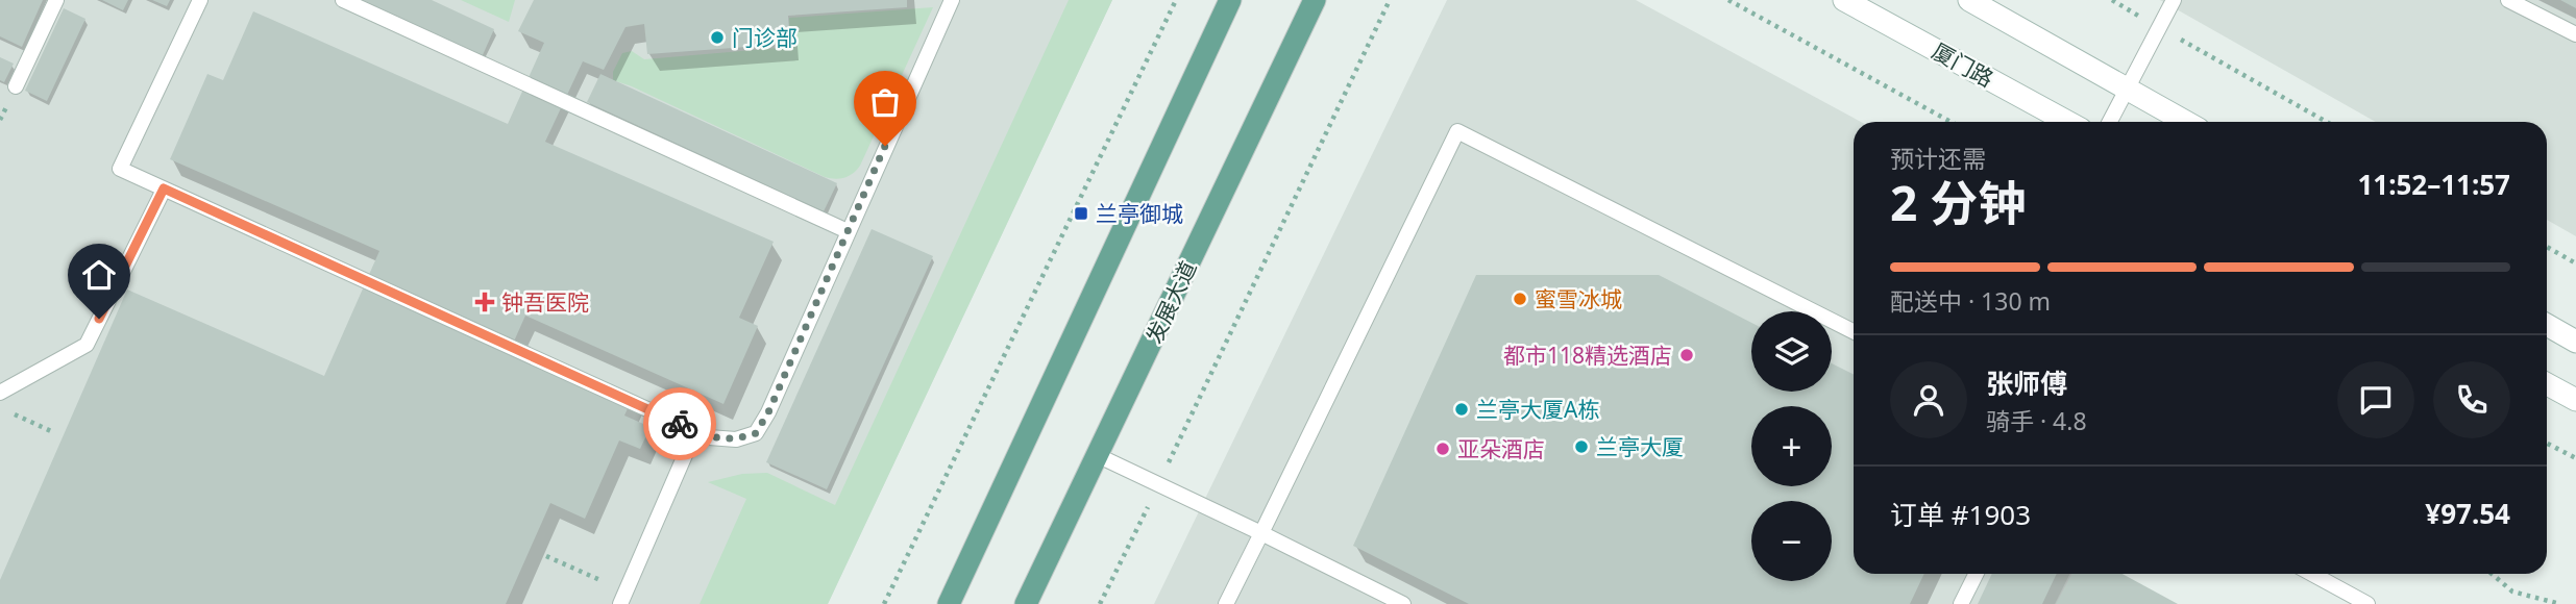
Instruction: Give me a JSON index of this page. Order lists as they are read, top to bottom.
{
  "streets": {
    "main road": ["发展大道"],
    "street": ["厦门路"]
  },
  "places": {
    "other": [
      "门诊部",
      "蜜雪冰城",
      "都市118精选酒店",
      "兰亭大厦A栋",
      "兰亭大厦",
      "亚朵酒店"
    ],
    "transit": ["兰亭御城"],
    "health": ["钟吾医院"]
  },
  "page": {
    "heading": ["2 分钟", "预计还需", "11:52–11:57"],
    "panel": [
      "张师傅",
      "骑手 · 4.8",
      "订单 #1903",
      "¥97.54"
    ],
    "bar": "配送中 · 130 m",
    "map_buttons": ["+", "−"]
  }
}
